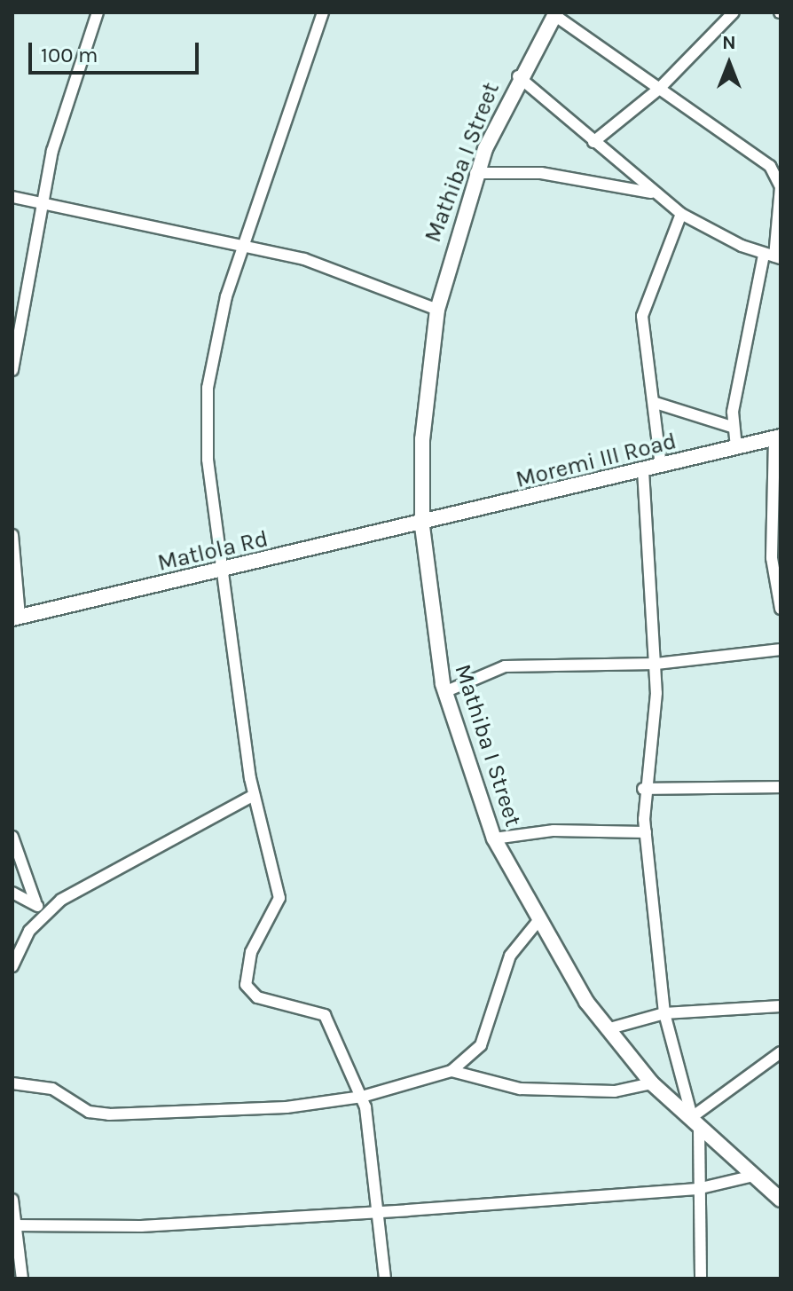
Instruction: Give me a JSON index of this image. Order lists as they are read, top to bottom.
{
  "streets": {
    "street": ["Mathiba I Street", "Moremi III Road", "Matlola Rd"]
  },
  "crossings": [
    ["Mathiba I Street", "Moremi III Road"],
    ["Mathiba I Street", "Matlola Rd"],
    ["Moremi III Road", "Matlola Rd"]
  ],
  "scale_bar": "100 m",
  "north": "top"
}
